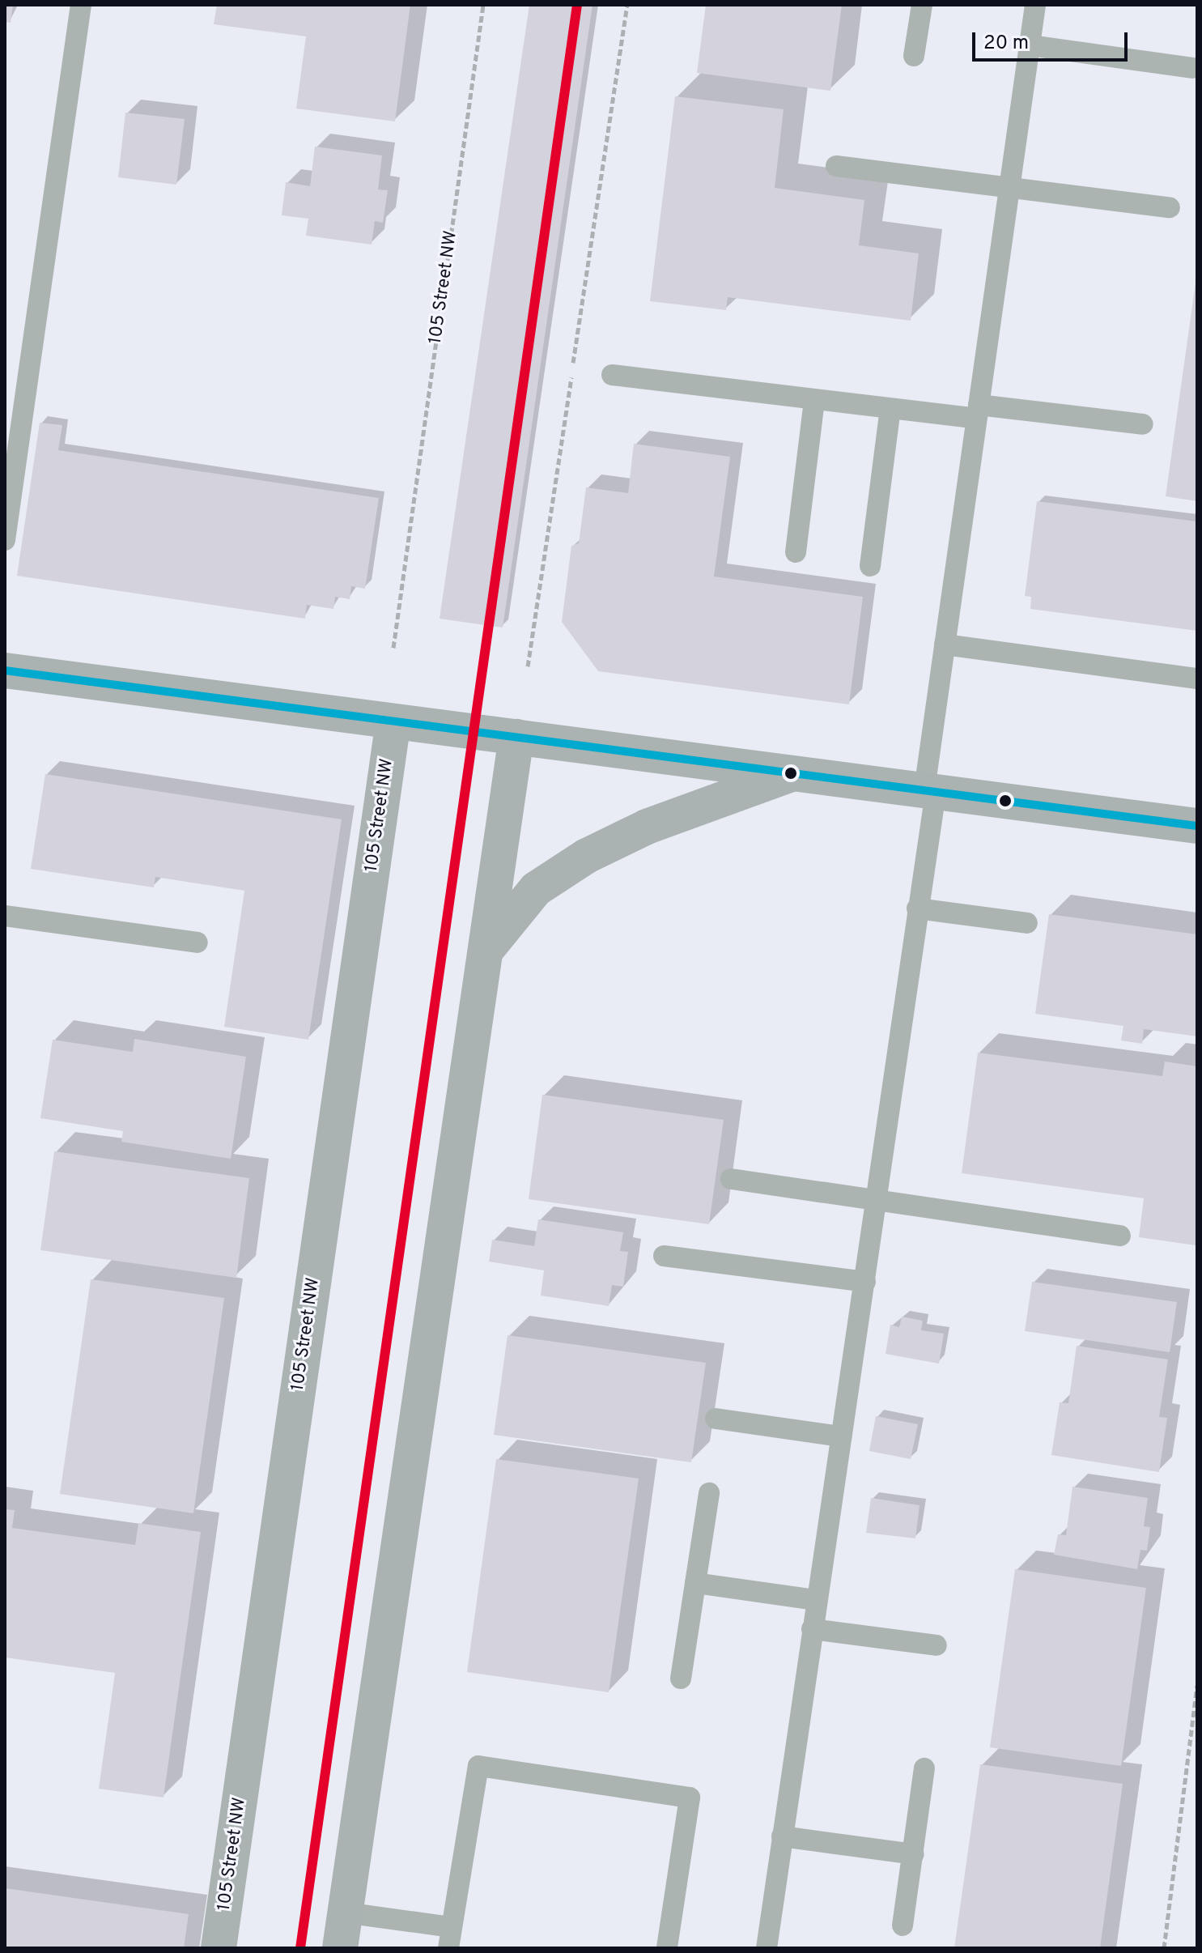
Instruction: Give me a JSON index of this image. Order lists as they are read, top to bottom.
{
  "streets": {
    "street": ["105 Street NW"]
  },
  "scale_bar": "20 m"
}
